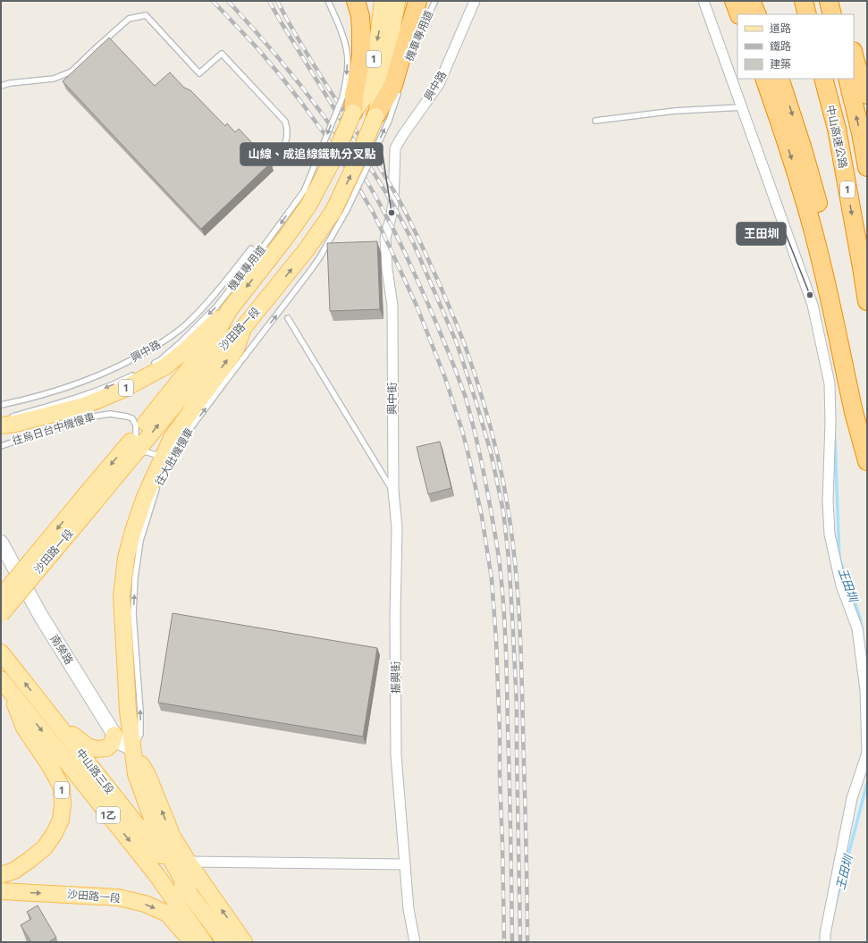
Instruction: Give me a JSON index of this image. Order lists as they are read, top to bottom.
{
  "streets": {
    "highway": ["1", "中山高速公路"],
    "main road": ["沙田路一段", "中山路三段", "1乙"],
    "street": [
      "興中路",
      "興中街",
      "南榮路",
      "振興街"
    ],
    "lane": ["機車專用道", "往烏日台中機慢車", "往大肚機慢車"]
  },
  "crossings": [
    ["機車專用道", "沙田路一段"],
    ["1", "中山路三段"],
    ["興中路", "興中街"],
    ["沙田路一段", "往烏日台中機慢車"],
    ["沙田路一段", "往大肚機慢車"],
    ["興中街", "振興街"]
  ],
  "one_way": ["機車專用道", "往大肚機慢車"],
  "water": ["王田圳"],
  "places": ["山線、成追線鐵軌分叉點", "王田圳"],
  "legend": ["道路", "鐵路", "建築"]
}
